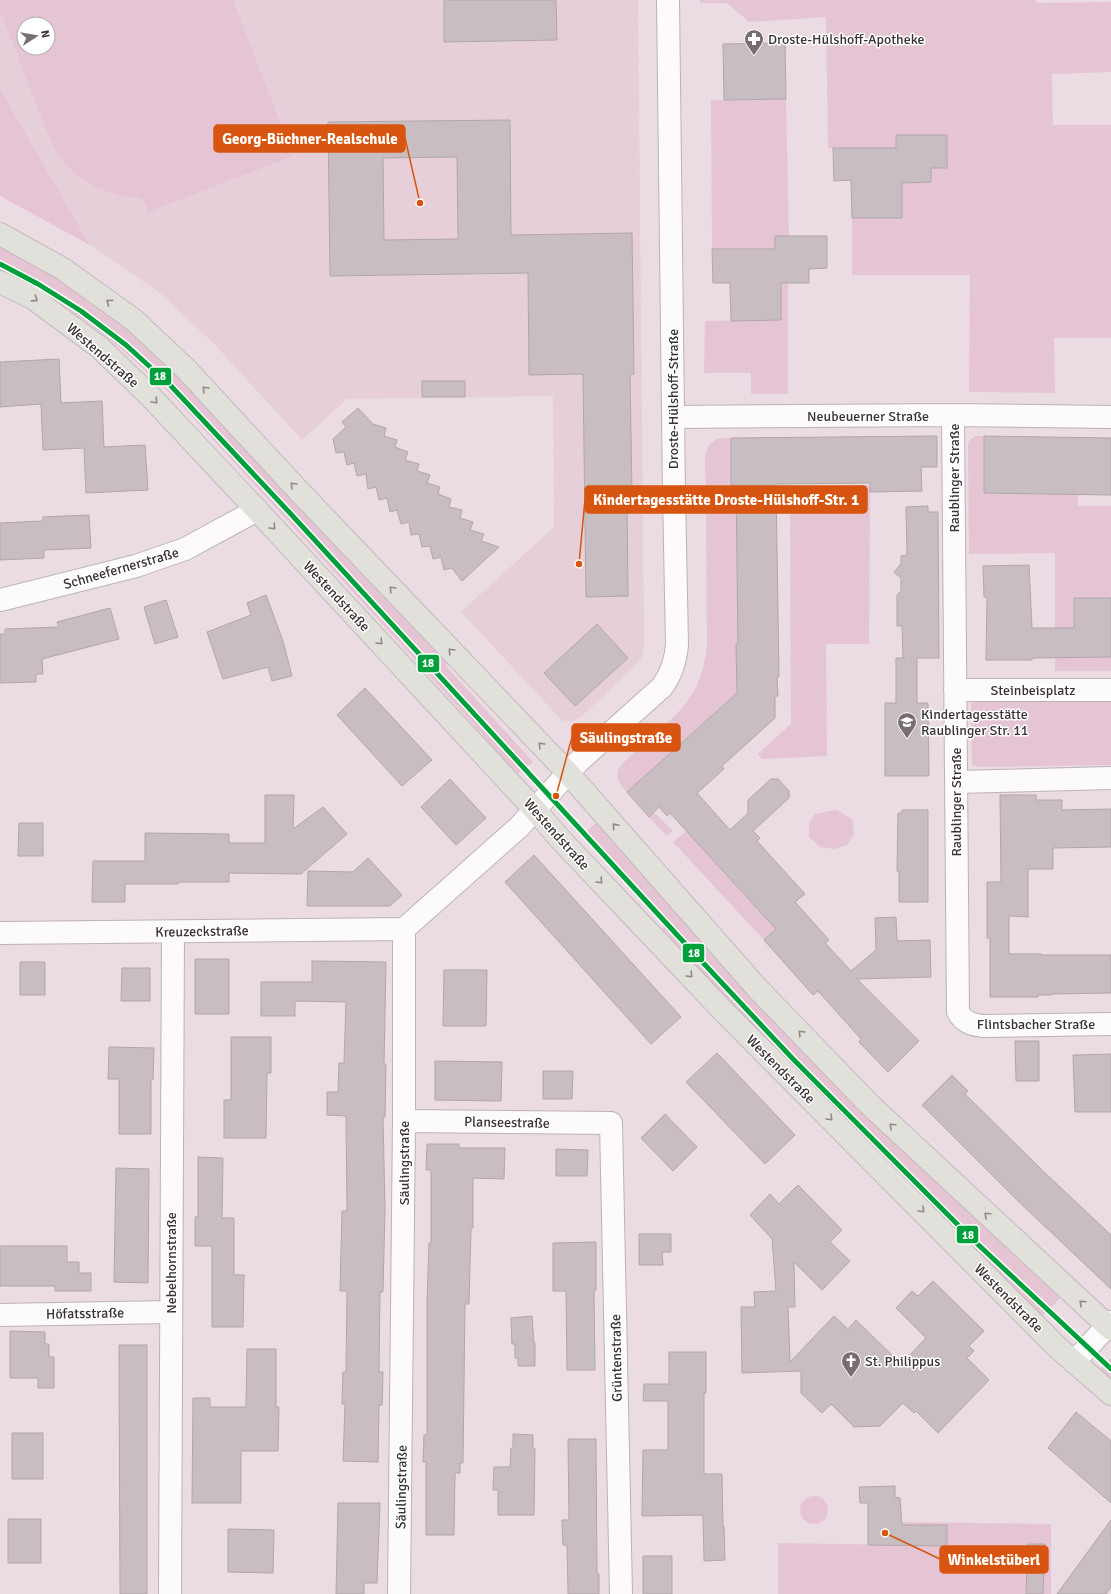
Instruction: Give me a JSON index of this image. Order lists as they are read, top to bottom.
{
  "streets": {
    "main road": ["Westendstraße"],
    "street": [
      "Droste-Hülshoff-Straße",
      "Neubeuerner Straße",
      "Raublinger Straße",
      "Schneefernerstraße",
      "Steinbeisplatz",
      "Kreuzeckstraße",
      "Flintsbacher Straße",
      "Planseestraße",
      "Säulingstraße",
      "Nebelhornstraße",
      "Höfatsstraße",
      "Grüntenstraße"
    ]
  },
  "crossings": [
    ["Westendstraße", "Droste-Hülshoff-Straße"],
    ["Westendstraße", "Schneefernerstraße"],
    ["Droste-Hülshoff-Straße", "Neubeuerner Straße"],
    ["Neubeuerner Straße", "Raublinger Straße"],
    ["Raublinger Straße", "Steinbeisplatz"],
    ["Raublinger Straße", "Flintsbacher Straße"],
    ["Kreuzeckstraße", "Säulingstraße"],
    ["Kreuzeckstraße", "Nebelhornstraße"],
    ["Planseestraße", "Säulingstraße"],
    ["Planseestraße", "Grüntenstraße"],
    ["Nebelhornstraße", "Höfatsstraße"]
  ],
  "places": {
    "pharmacy": ["Droste-Hülshoff-Apotheke"],
    "other": [
      "Georg-Büchner-Realschule",
      "Kindertagesstätte Droste-Hülshoff-Str. 1",
      "Säulingstraße",
      "Winkelstüberl"
    ],
    "school or university": ["Kindertagesstätte Raublinger Str. 11"],
    "church": ["St. Philippus"]
  },
  "lines": ["transit line 18"],
  "north": "right"
}
